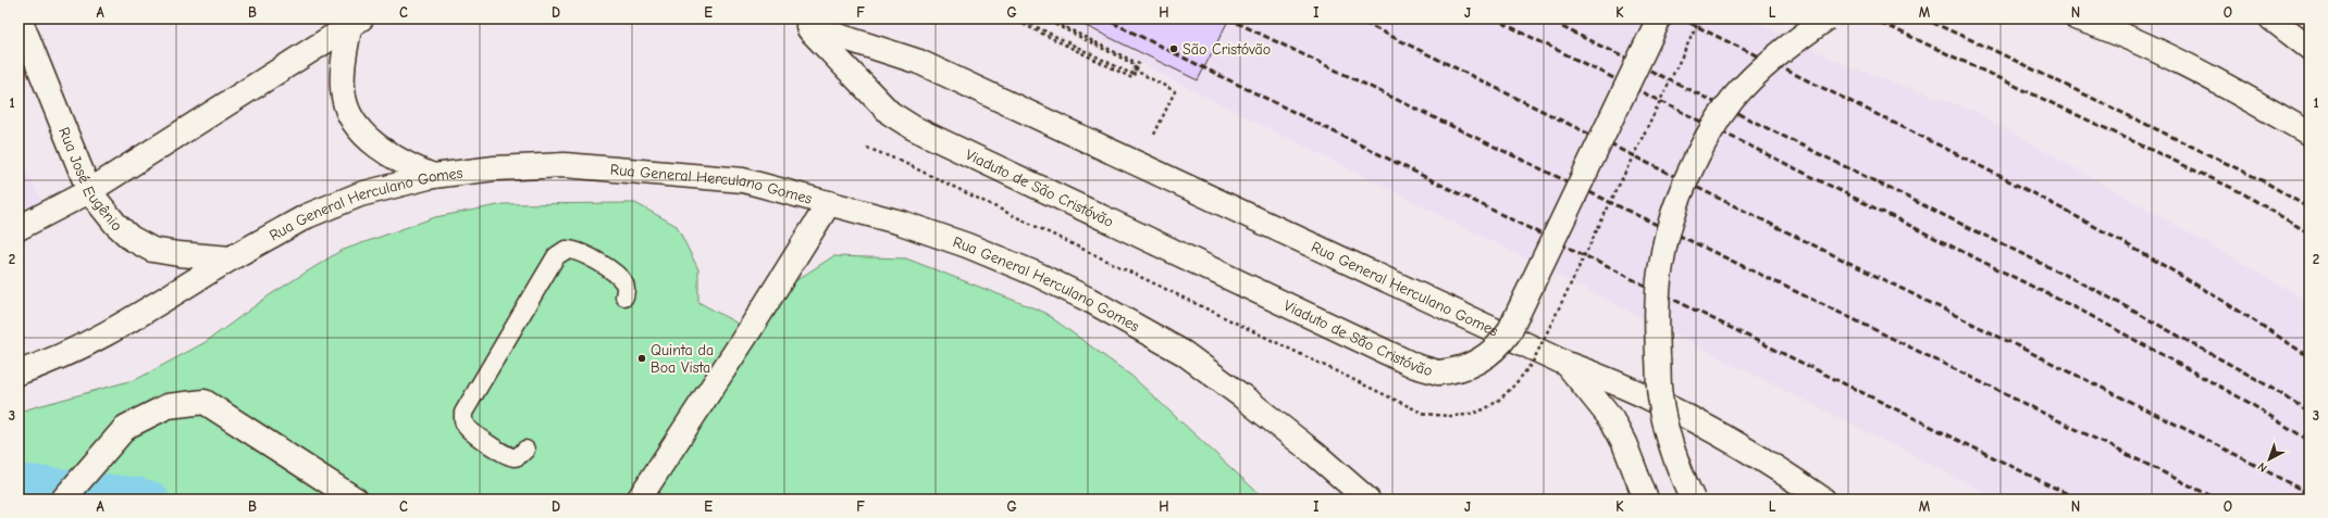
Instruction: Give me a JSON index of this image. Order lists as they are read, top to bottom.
{
  "streets": {
    "main road": ["Rua José Eugênio", "Rua General Herculano Gomes", "Viaduto de São Cristóvão"]
  },
  "crossings": [
    ["Rua José Eugênio", "Rua General Herculano Gomes"],
    ["Rua General Herculano Gomes", "Viaduto de São Cristóvão"]
  ],
  "places": ["São Cristóvão", "Quinta da Boa Vista"],
  "north": "bottom left",
  "grid": {
    "columns": [
      "A",
      "B",
      "C",
      "D",
      "E",
      "F",
      "G",
      "H",
      "I",
      "J",
      "K",
      "L",
      "M",
      "N",
      "O"
    ],
    "rows": ["1", "2", "3"]
  }
}
